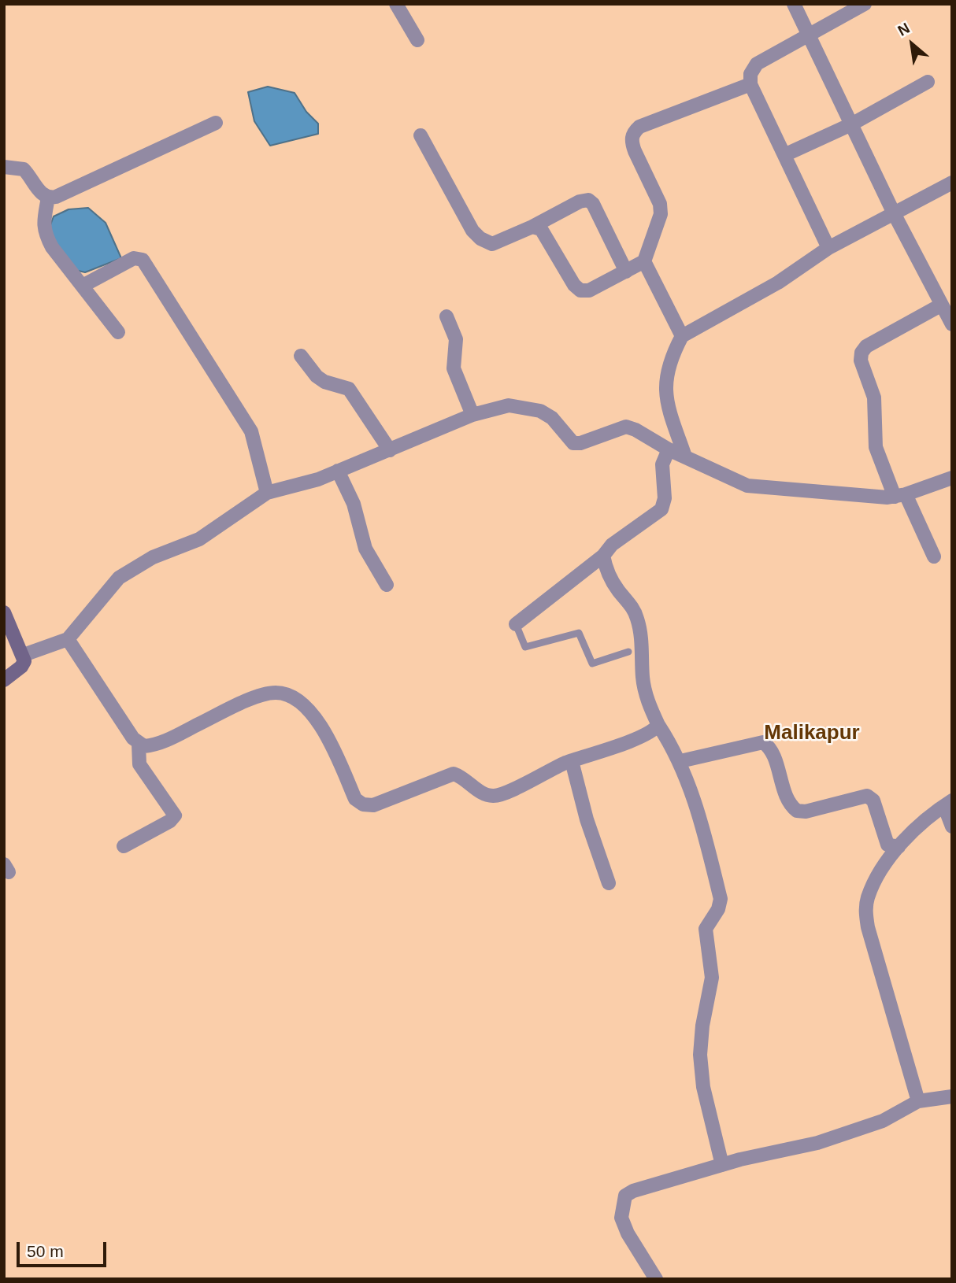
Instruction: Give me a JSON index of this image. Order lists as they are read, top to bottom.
{
  "districts": ["Malikapur"],
  "scale_bar": "50 m",
  "north": "top left"
}
